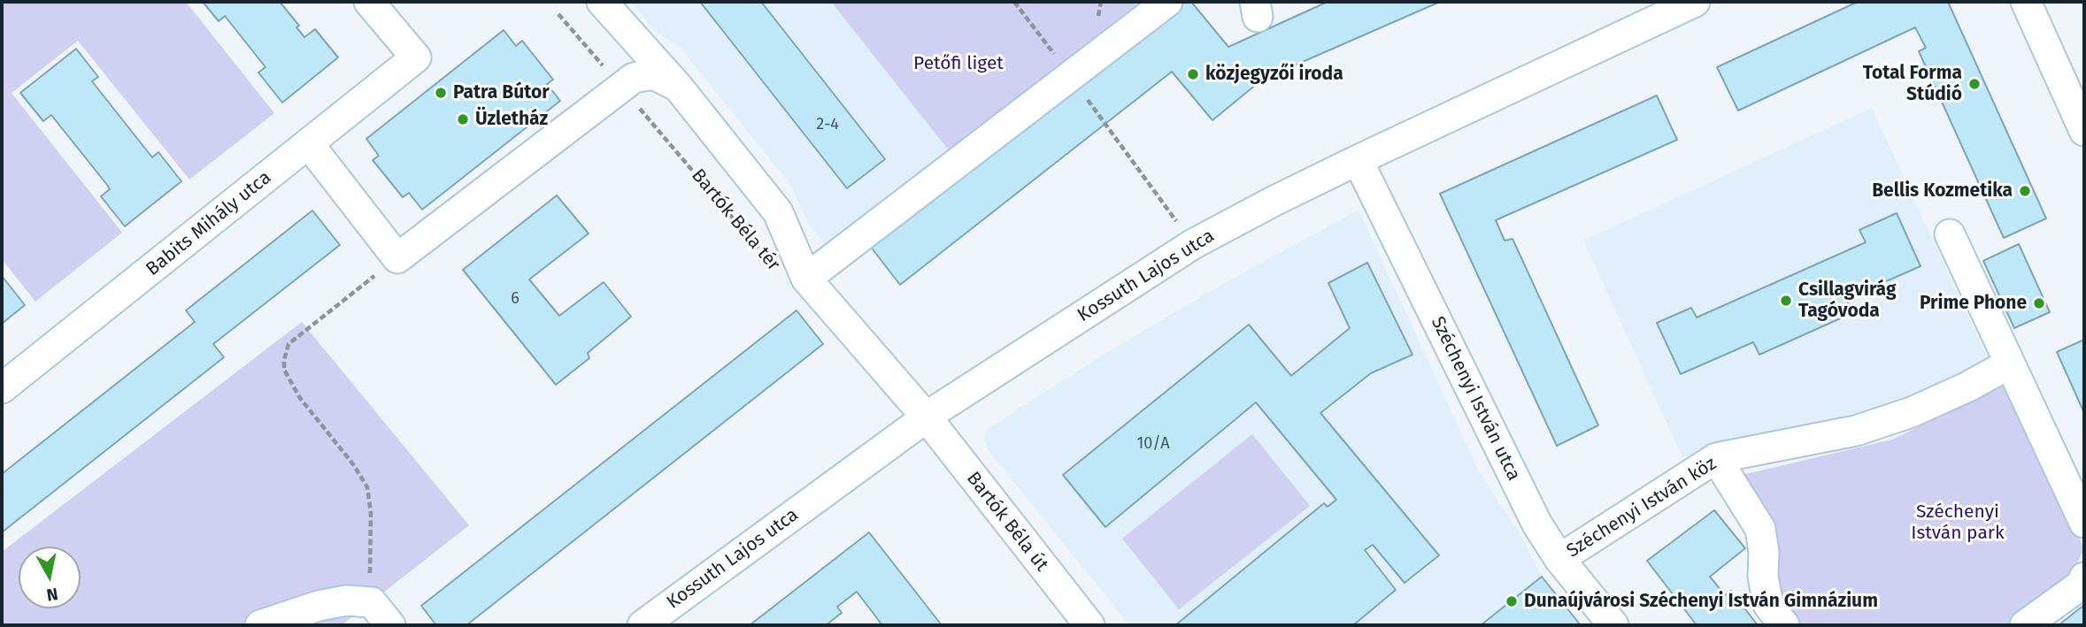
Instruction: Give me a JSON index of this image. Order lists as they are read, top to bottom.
{
  "streets": {
    "street": [
      "Bartók Béla tér",
      "Babits Mihály utca",
      "Kossuth Lajos utca",
      "Széchenyi István utca",
      "Széchenyi István köz",
      "Bartók Béla út"
    ]
  },
  "crossings": [
    ["Bartók Béla tér", "Kossuth Lajos utca"],
    ["Bartók Béla tér", "Bartók Béla út"],
    ["Kossuth Lajos utca", "Széchenyi István utca"],
    ["Kossuth Lajos utca", "Bartók Béla út"],
    ["Széchenyi István utca", "Széchenyi István köz"]
  ],
  "parks": ["Petőfi liget", "Széchenyi István park"],
  "places": [
    "közjegyzői iroda",
    "Total Forma Stúdió",
    "Patra Bútor",
    "Üzletház",
    "Bellis Kozmetika",
    "Csillagvirág Tagóvoda",
    "Prime Phone",
    "Dunaújvárosi Széchenyi István Gimnázium"
  ],
  "house_numbers": ["2-4", "6", "10/A"],
  "north": "bottom"
}
